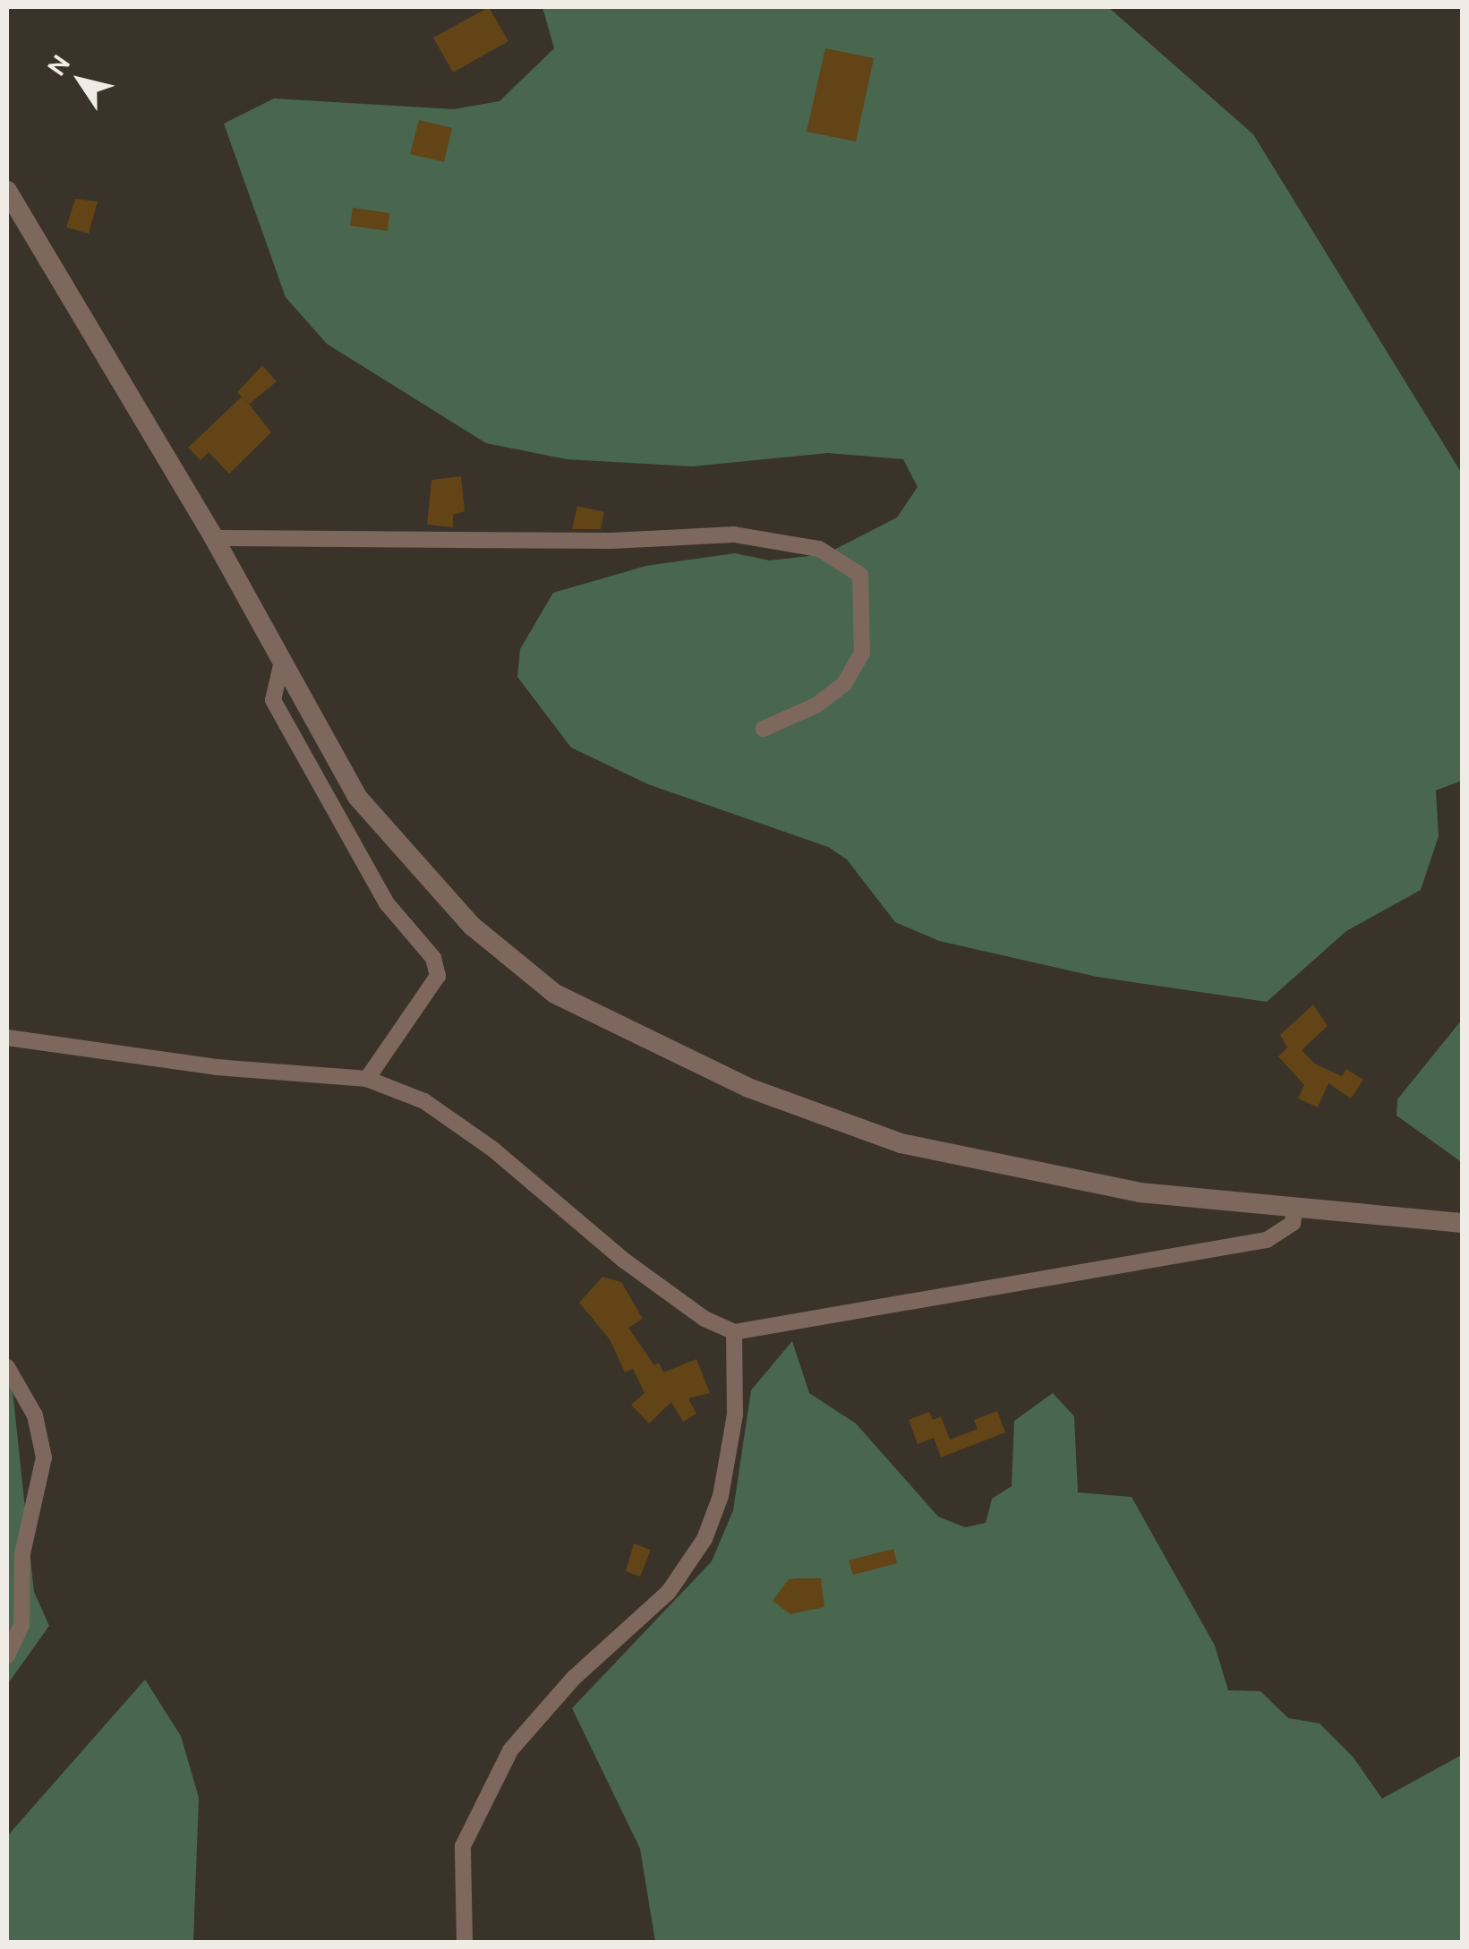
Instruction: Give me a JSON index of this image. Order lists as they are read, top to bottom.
{
  "north": "top left"
}
